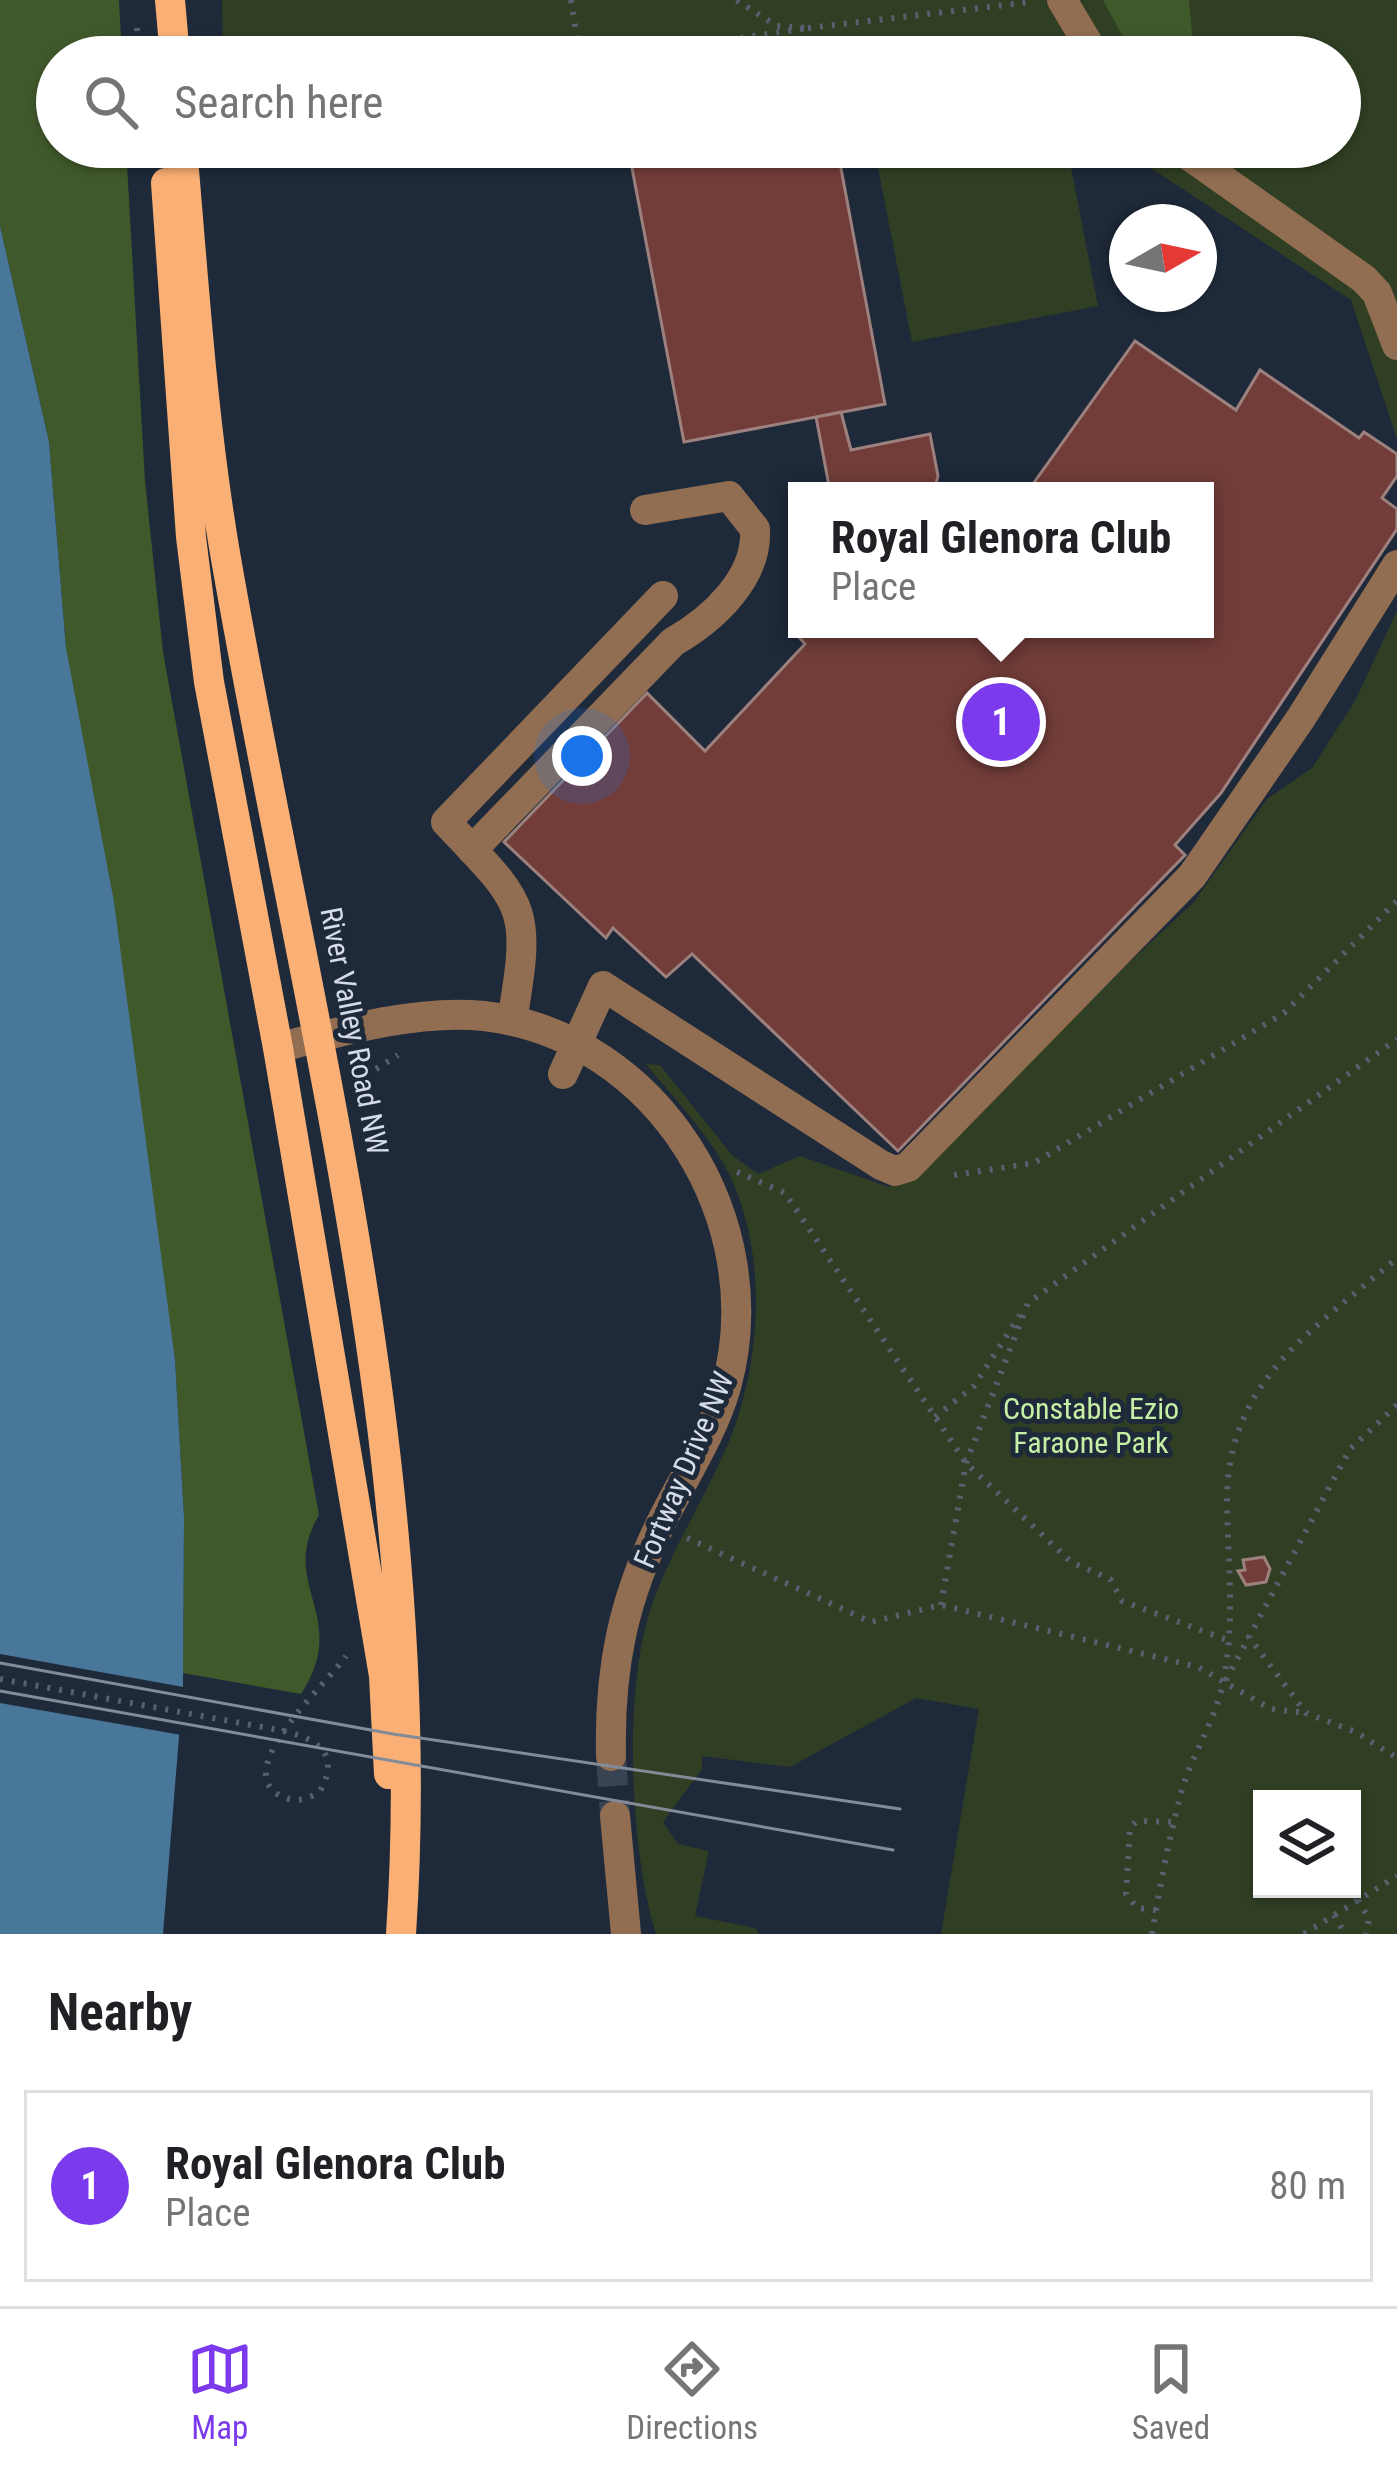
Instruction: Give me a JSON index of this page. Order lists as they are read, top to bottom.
{
  "streets": {
    "main road": ["River Valley Road NW"],
    "street": ["Fortway Drive NW"]
  },
  "crossings": [
    ["River Valley Road NW", "Fortway Drive NW"]
  ],
  "parks": ["Constable Ezio Faraone Park"],
  "north": "right",
  "page": {
    "search": "Search here",
    "popup": ["Royal Glenora Club", "Place"],
    "pins": "1",
    "heading": "Nearby",
    "list": [
      {
        "mark": "1",
        "name": "Royal Glenora Club",
        "note": "Place",
        "value": "80 m"
      }
    ],
    "nav": ["Map", "Directions", "Saved"]
  }
}
